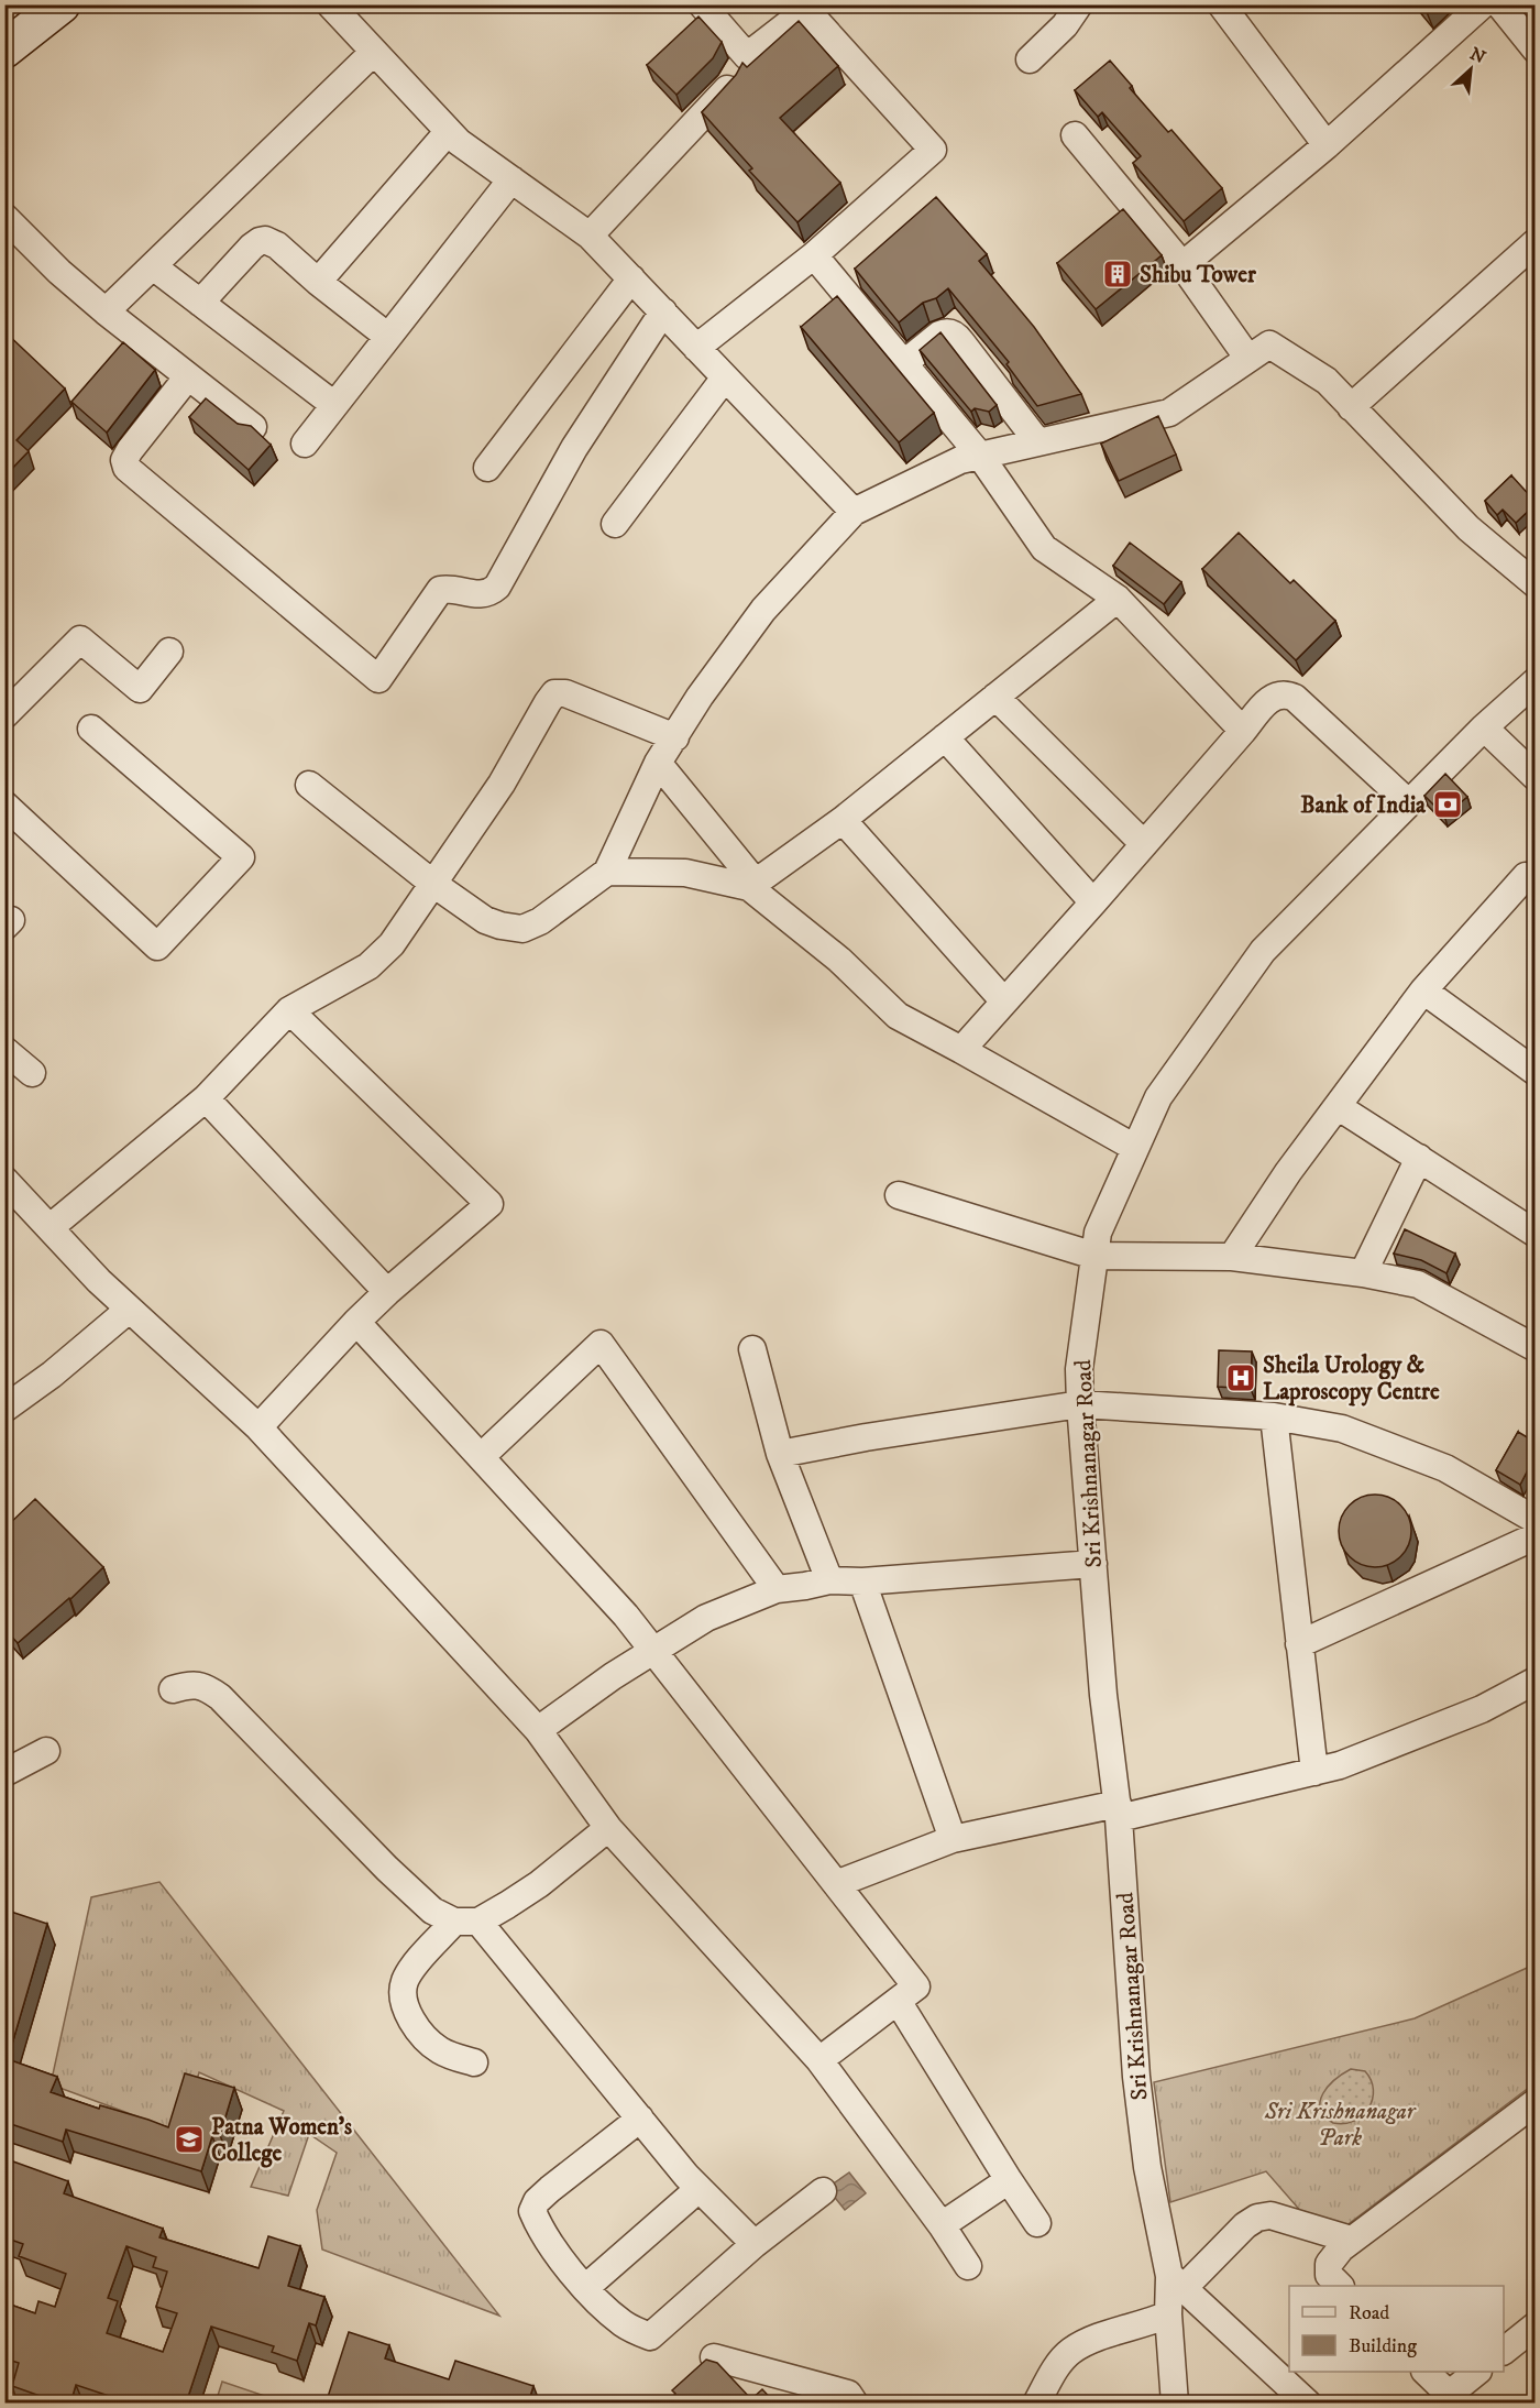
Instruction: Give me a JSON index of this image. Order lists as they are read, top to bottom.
{
  "streets": {
    "street": ["Sri Krishnanagar Road"]
  },
  "parks": ["Sri Krishnanagar Park"],
  "places": {
    "building": ["Shibu Tower"],
    "bank": ["Bank of India"],
    "hospital": ["Sheila Urology & Laproscopy Centre"],
    "school or university": ["Patna Women's College"]
  },
  "legend": ["Road", "Building"],
  "north": "top right"
}
